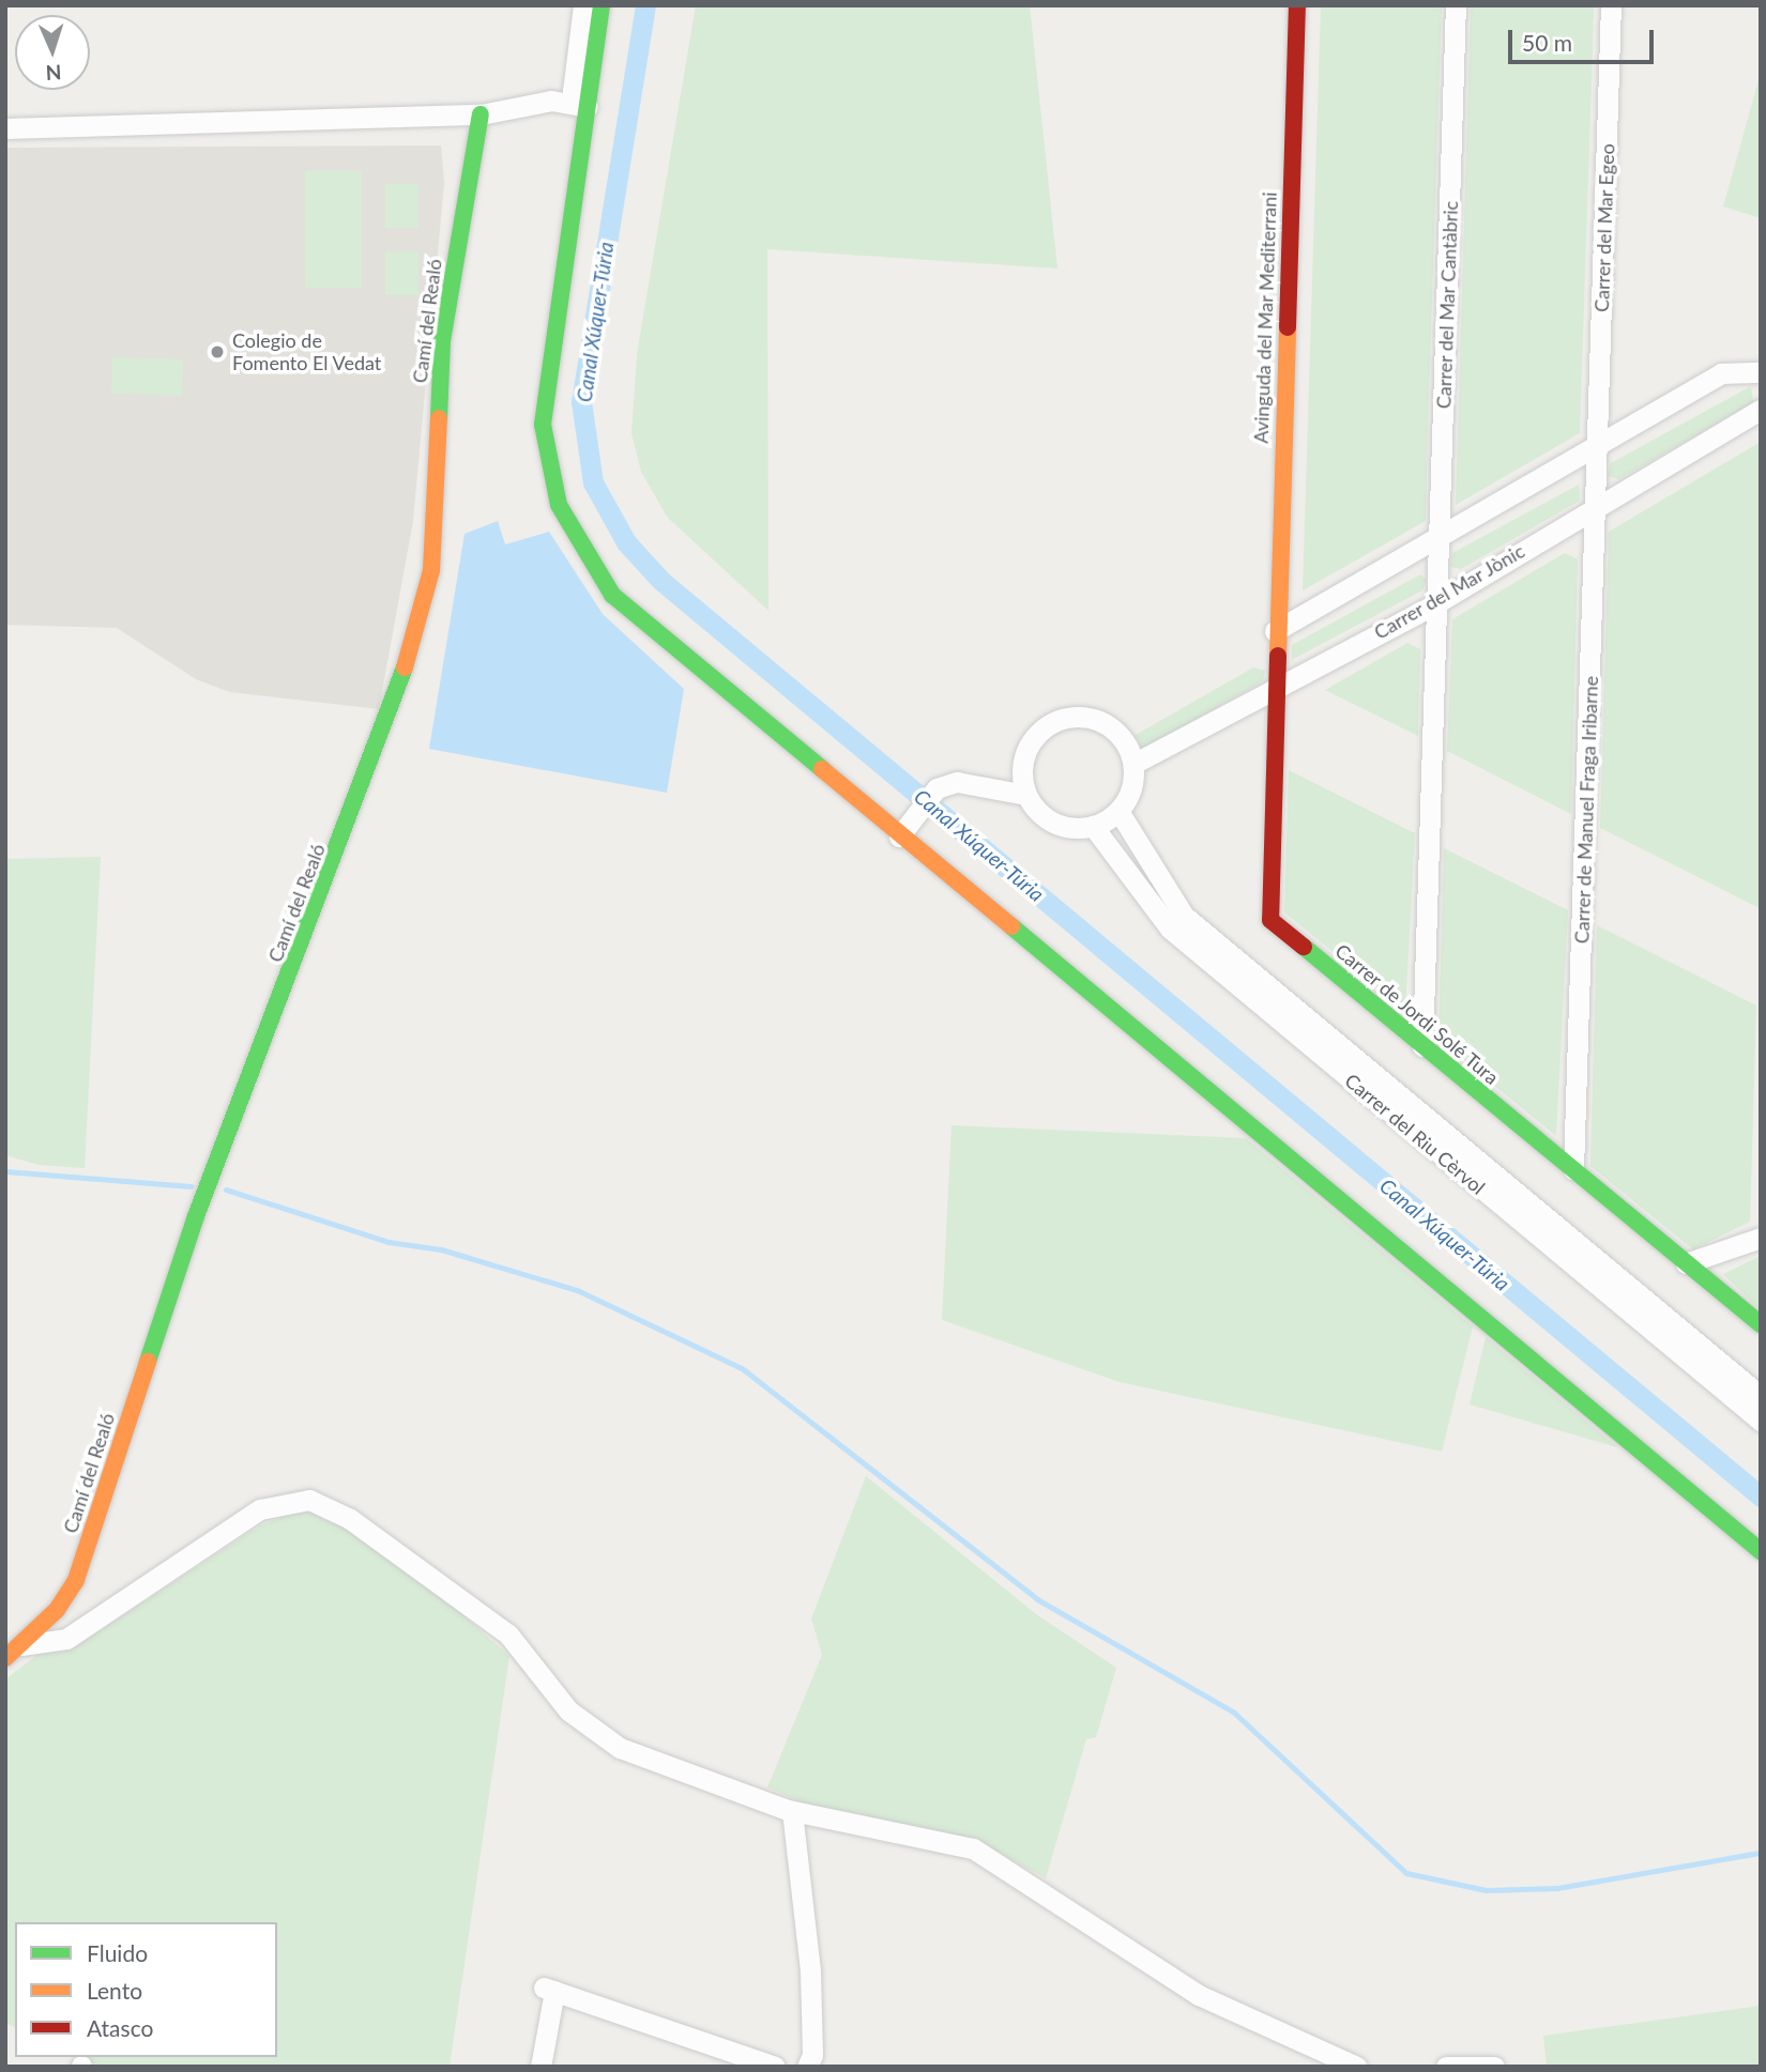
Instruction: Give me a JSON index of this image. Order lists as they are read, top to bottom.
{
  "streets": {
    "street": [
      "Carrer del Mar Egeo",
      "Carrer del Mar Cantàbric",
      "Avinguda del Mar Mediterrani",
      "Camí del Realó",
      "Carrer del Mar Jònic",
      "Carrer de Manuel Fraga Iribarne",
      "Carrer de Jordi Solé Tura",
      "Carrer del Riu Cèrvol"
    ]
  },
  "crossings": [
    ["Carrer del Mar Egeo", "Carrer de Manuel Fraga Iribarne"],
    ["Carrer del Mar Cantàbric", "Carrer del Mar Jònic"],
    ["Carrer del Mar Cantàbric", "Carrer de Jordi Solé Tura"],
    ["Avinguda del Mar Mediterrani", "Carrer de Jordi Solé Tura"],
    ["Carrer del Mar Jònic", "Carrer de Manuel Fraga Iribarne"],
    ["Carrer del Mar Jònic", "Carrer de Jordi Solé Tura"],
    ["Carrer del Mar Jònic", "Carrer del Riu Cèrvol"],
    ["Carrer de Manuel Fraga Iribarne", "Carrer de Jordi Solé Tura"]
  ],
  "water": ["Canal Xúquer-Túria"],
  "places": ["Colegio de Fomento El Vedat"],
  "legend": ["Fluido", "Lento", "Atasco"],
  "scale_bar": "50 m",
  "north": "bottom"
}
